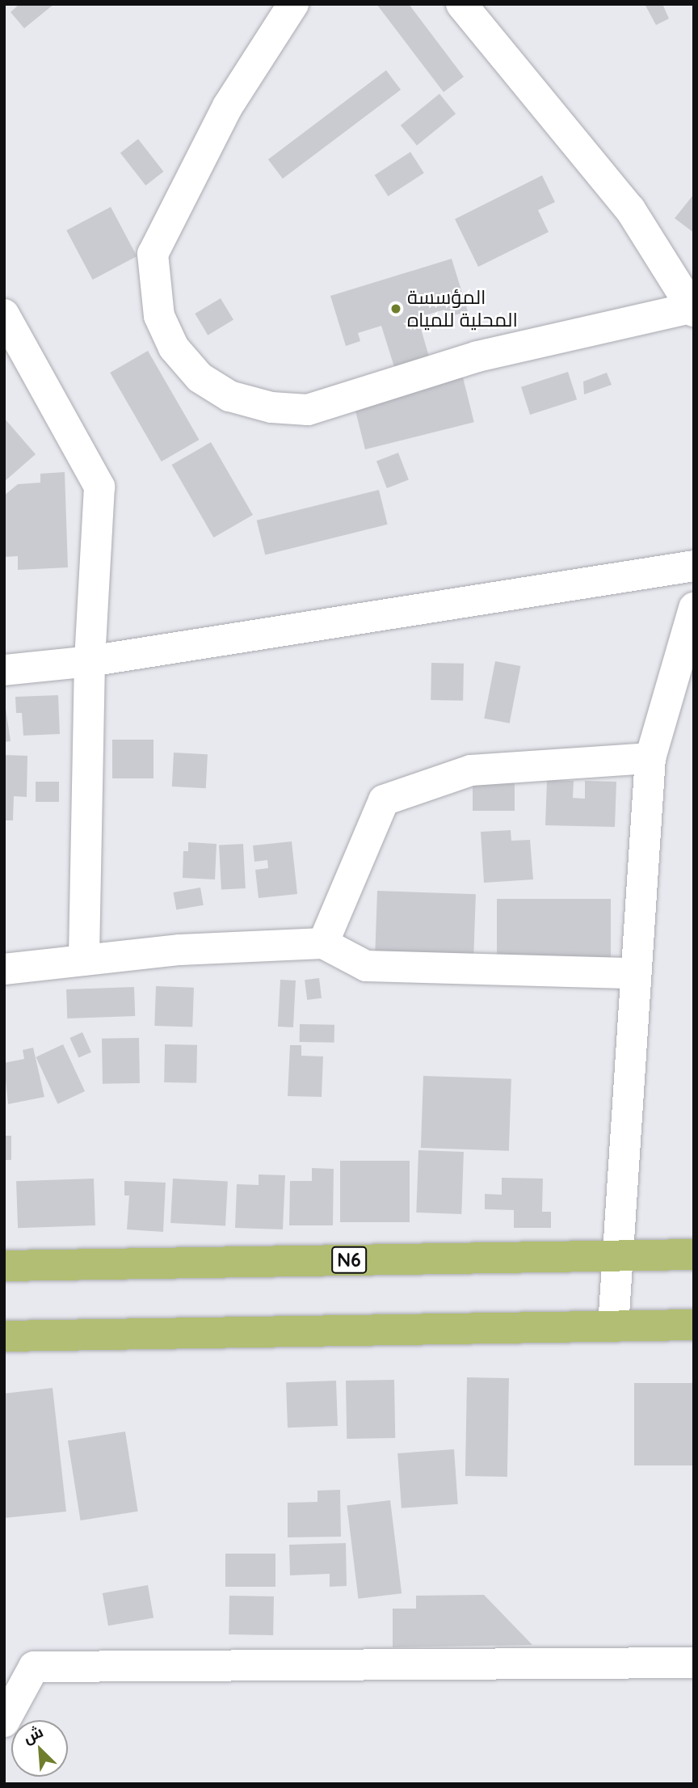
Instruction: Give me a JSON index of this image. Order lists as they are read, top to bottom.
{
  "streets": {
    "main road": ["N6"]
  },
  "places": ["المؤسسة المحلية للمياه"],
  "north": "top left"
}
